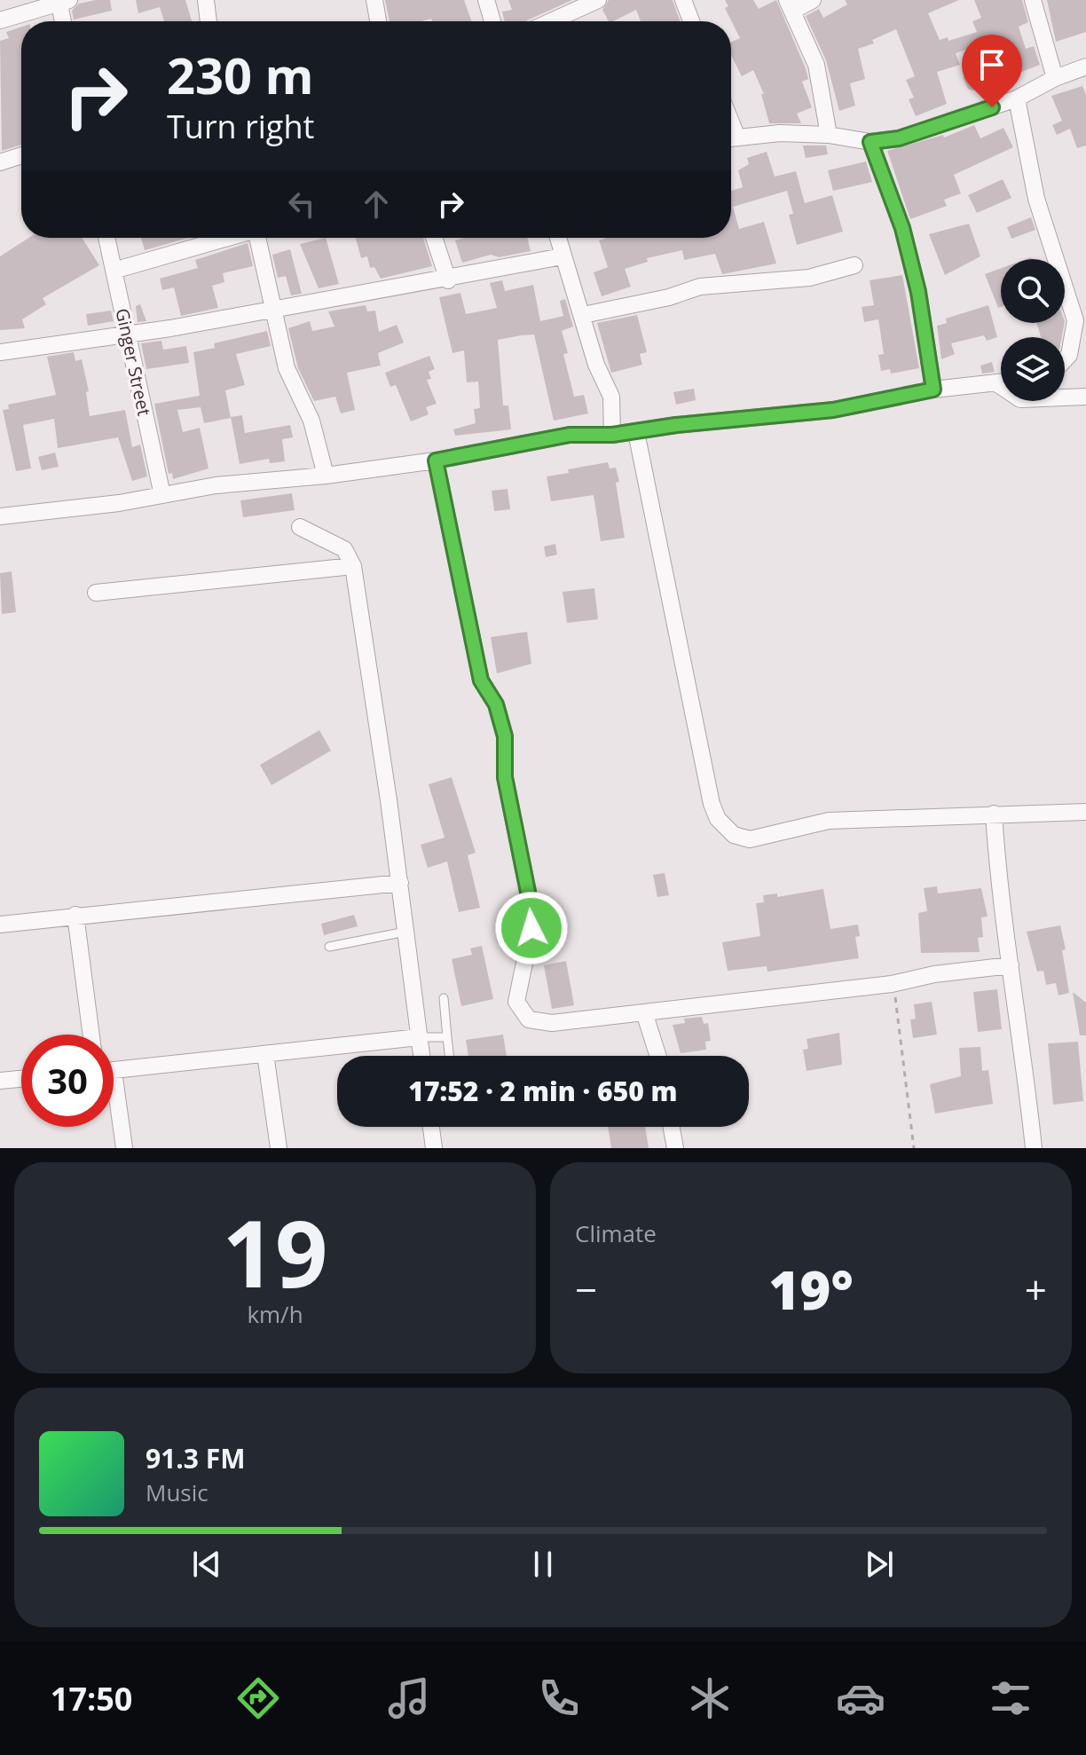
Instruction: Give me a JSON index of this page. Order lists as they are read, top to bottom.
{
  "streets": {
    "street": ["Ginger Street"]
  },
  "page": {
    "turn": ["230 m", "Turn right"],
    "limit": "30",
    "trip": "17:52 · 2 min · 650 m",
    "tile": [
      ["19", "km/h"],
      "Climate"
    ],
    "heat": ["−", "19°", "+"],
    "song": ["91.3 FM", "Music"],
    "tabs": "17:50"
  }
}
